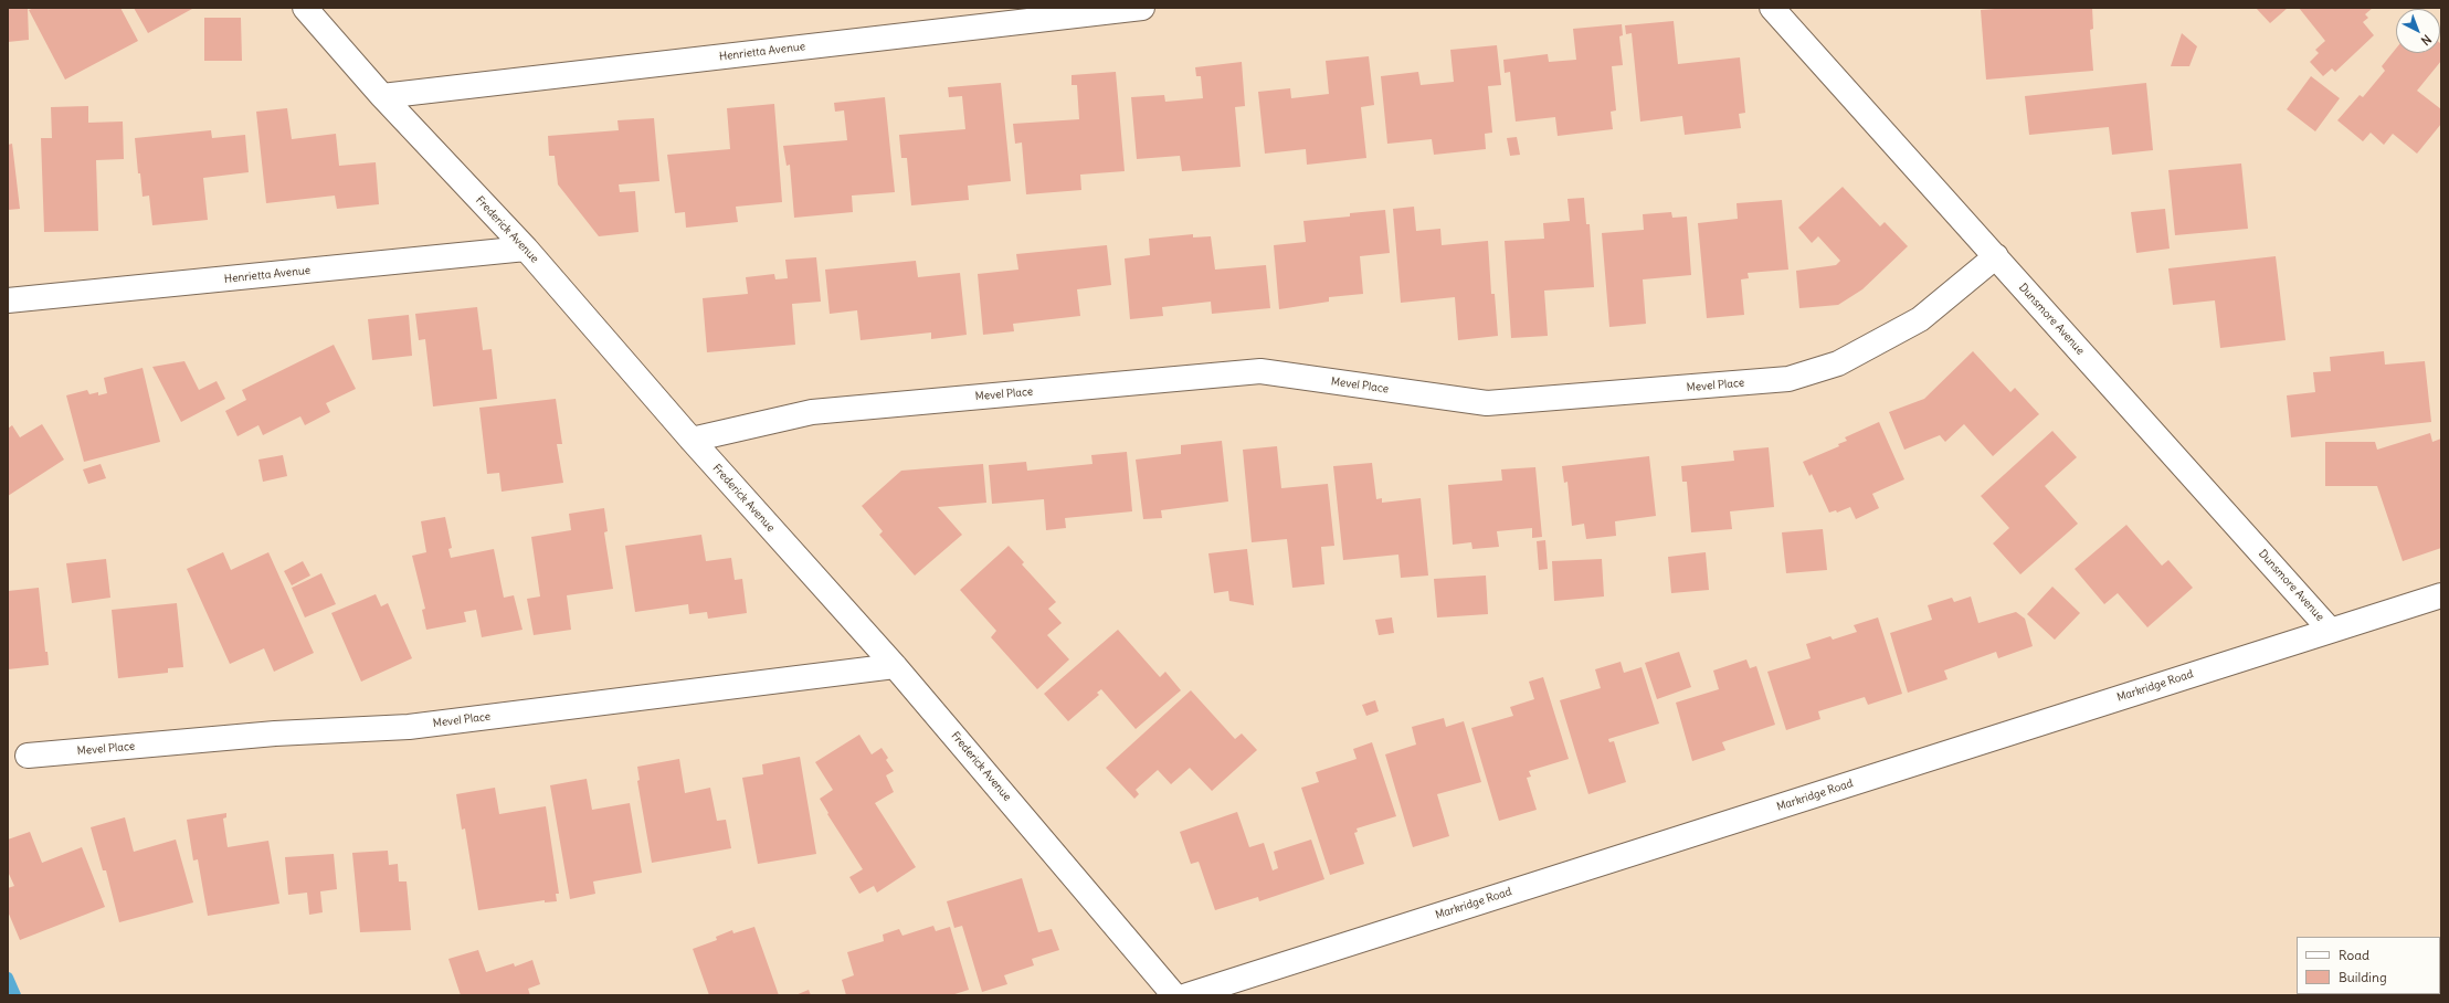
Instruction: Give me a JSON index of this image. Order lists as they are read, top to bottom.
{
  "streets": {
    "street": [
      "Henrietta Avenue",
      "Frederick Avenue",
      "Dunsmore Avenue",
      "Mevel Place",
      "Markridge Road"
    ]
  },
  "crossings": [
    ["Henrietta Avenue", "Frederick Avenue"],
    ["Frederick Avenue", "Mevel Place"],
    ["Dunsmore Avenue", "Mevel Place"],
    ["Dunsmore Avenue", "Markridge Road"]
  ],
  "legend": ["Road", "Building"],
  "north": "bottom right"
}
